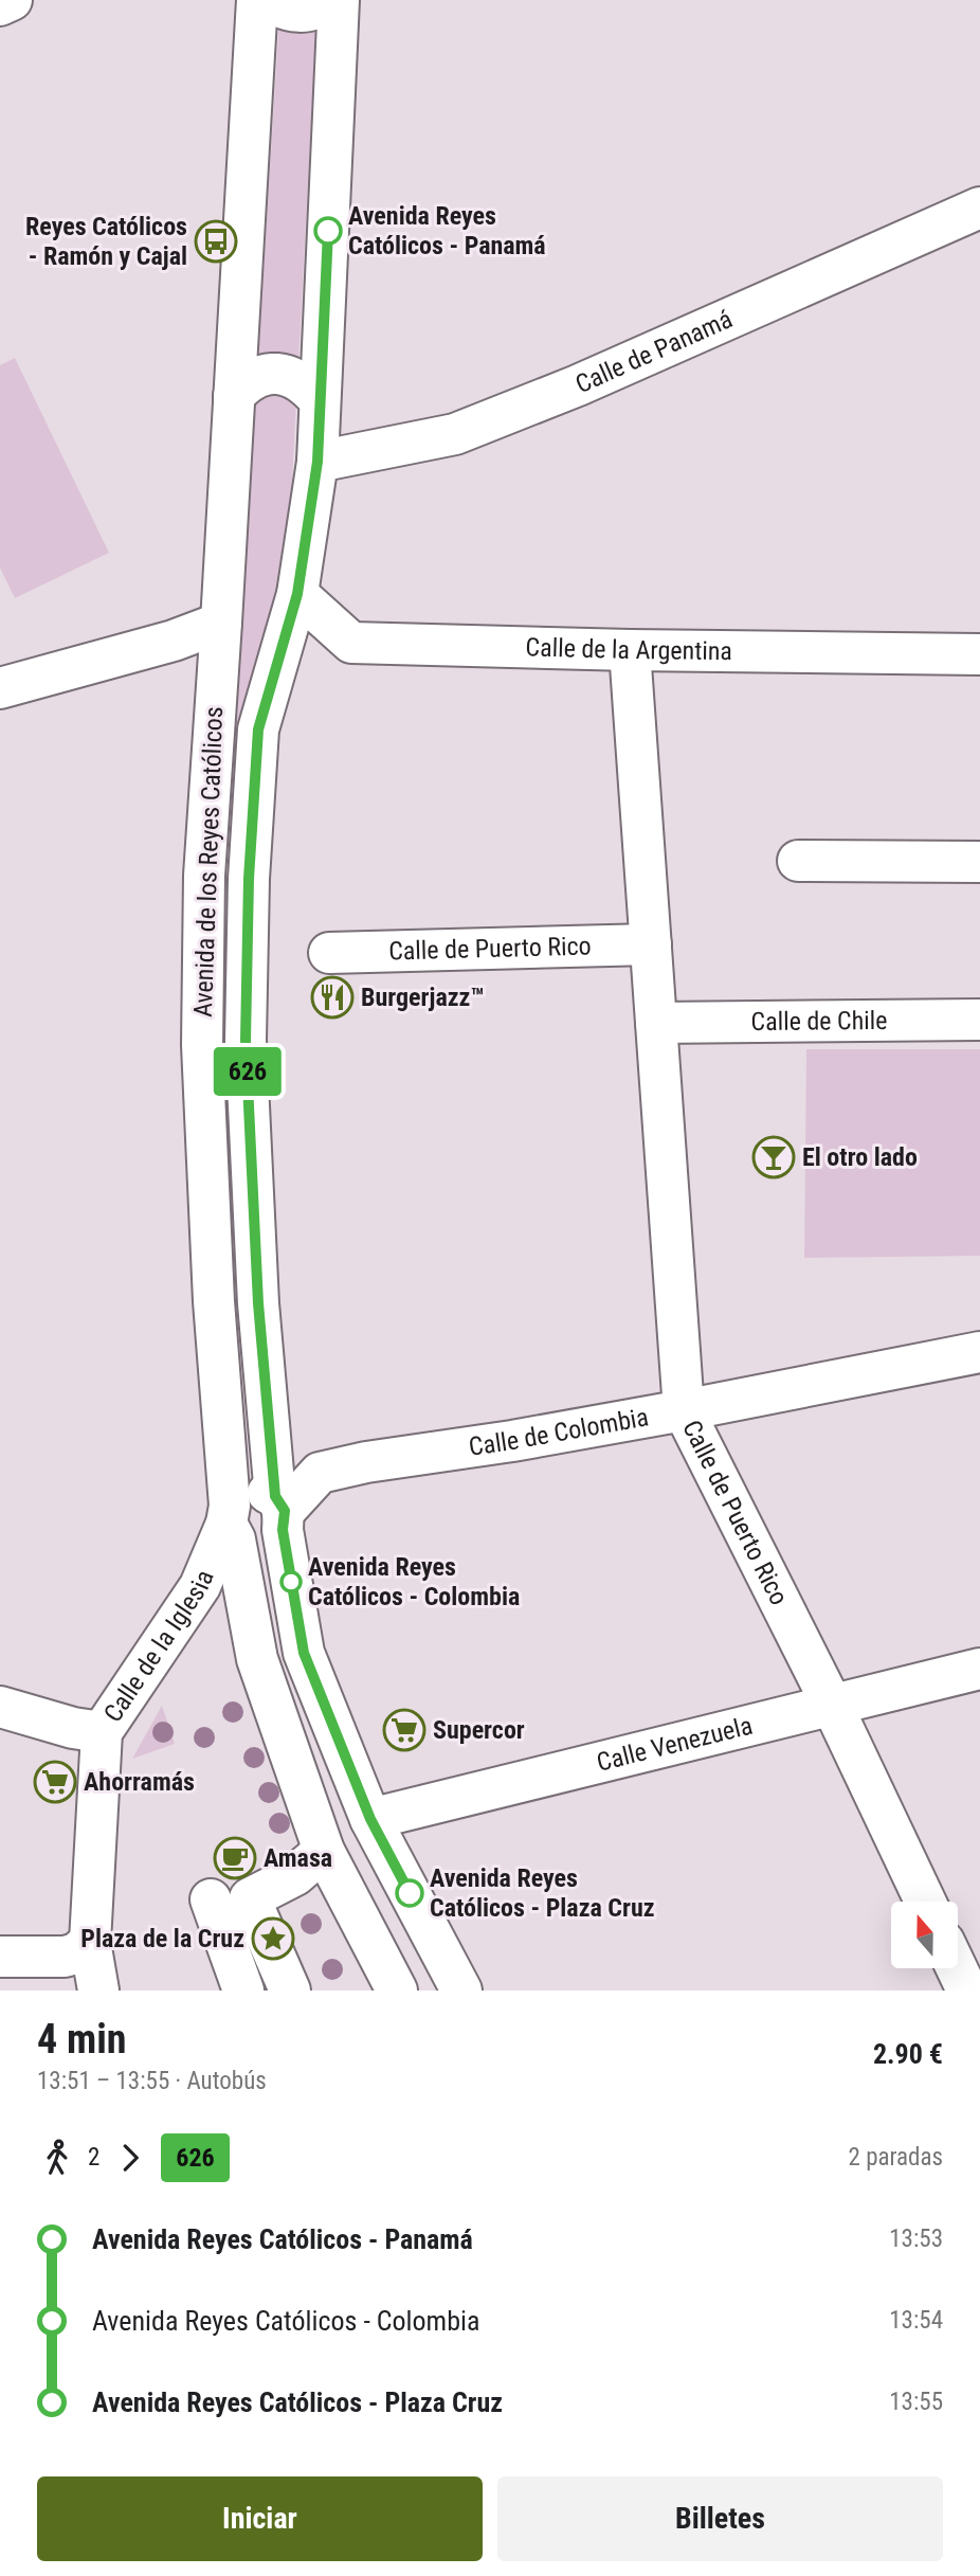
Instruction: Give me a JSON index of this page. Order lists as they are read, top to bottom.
{
  "streets": {
    "street": [
      "Calle de Panamá",
      "Calle de la Argentina",
      "Avenida de los Reyes Católicos",
      "Calle de Puerto Rico",
      "Calle de Chile",
      "Calle de Colombia",
      "Calle de la Iglesia",
      "Calle Venezuela"
    ]
  },
  "crossings": [
    ["Calle de Panamá", "Avenida de los Reyes Católicos"],
    ["Calle de la Argentina", "Avenida de los Reyes Católicos"],
    ["Calle de la Argentina", "Calle de Puerto Rico"],
    ["Avenida de los Reyes Católicos", "Calle de Colombia"],
    ["Avenida de los Reyes Católicos", "Calle de la Iglesia"],
    ["Avenida de los Reyes Católicos", "Calle Venezuela"],
    ["Calle de Puerto Rico", "Calle de Chile"],
    ["Calle de Puerto Rico", "Calle de Colombia"],
    ["Calle de Puerto Rico", "Calle Venezuela"]
  ],
  "places": {
    "other": ["Avenida Reyes Católicos - Panamá", "Avenida Reyes Católicos - Colombia", "Avenida Reyes Católicos - Plaza Cruz"],
    "bus stop": ["Reyes Católicos - Ramón y Cajal"],
    "restaurant": ["Burgerjazz™"],
    "bar": ["El otro lado"],
    "supermarket": ["Supercor", "Ahorramás"],
    "cafe": ["Amasa"],
    "place": ["Plaza de la Cruz"]
  },
  "lines": ["bus line 626"],
  "north": "top",
  "page": {
    "on_map": "626",
    "heading": ["4 min", "13:51 – 13:55 · Autobús", "2.90 €"],
    "legs": ["2", "626", "2 paradas"],
    "list": [
      {
        "name": "Avenida Reyes Católicos - Panamá",
        "value": "13:53"
      },
      {
        "name": "Avenida Reyes Católicos - Colombia",
        "value": "13:54"
      },
      {
        "name": "Avenida Reyes Católicos - Plaza Cruz",
        "value": "13:55"
      }
    ],
    "buttons": ["Iniciar", "Billetes"]
  }
}
